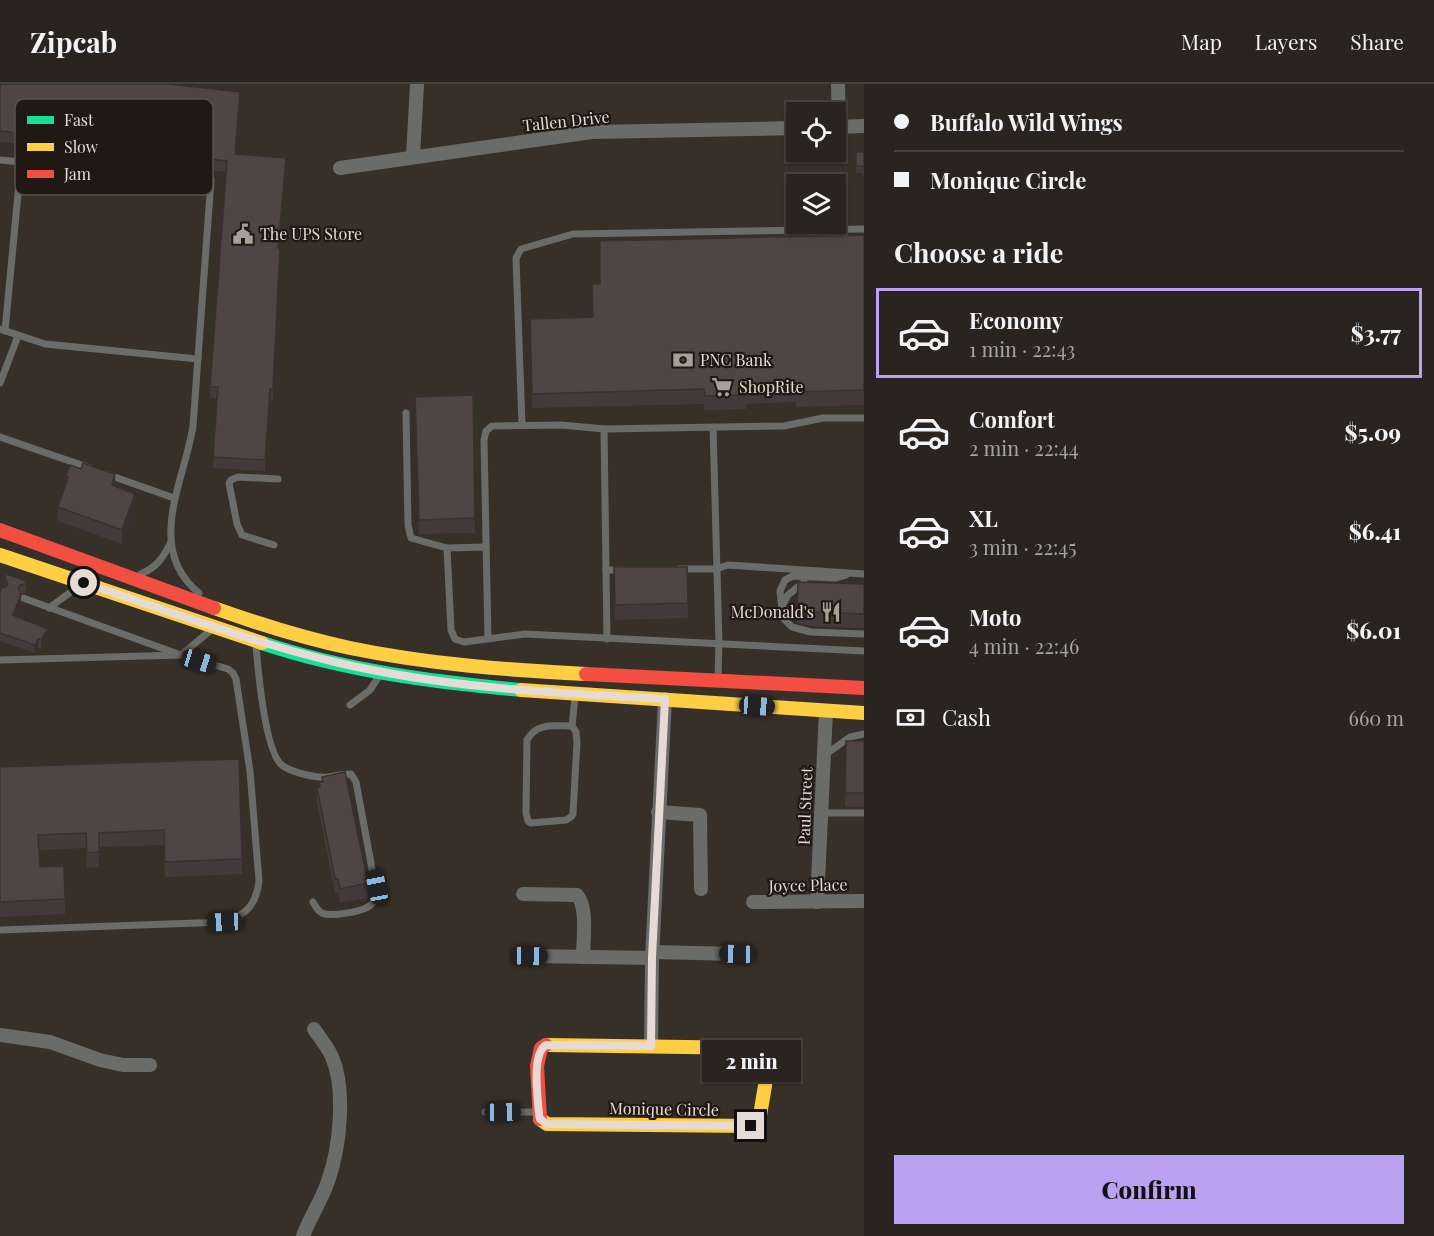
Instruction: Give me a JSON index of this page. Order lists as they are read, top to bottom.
{
  "streets": {
    "main road": ["Monique Circle"],
    "street": ["Tallen Drive", "Paul Street", "Joyce Place"]
  },
  "crossings": [
    ["Paul Street", "Joyce Place"]
  ],
  "places": {
    "public building": ["The UPS Store"],
    "bank": ["PNC Bank"],
    "supermarket": ["ShopRite"],
    "restaurant": ["McDonald's"]
  },
  "legend": ["Fast", "Slow", "Jam"],
  "page": {
    "header": "Zipcab",
    "nav": ["Map", "Layers", "Share"],
    "banner": ["Buffalo Wild Wings", "Monique Circle"],
    "heading": "Choose a ride",
    "list": [
      {
        "name": "Economy",
        "note": "1 min · 22:43",
        "value": "$3.77"
      },
      {
        "name": "Comfort",
        "note": "2 min · 22:44",
        "value": "$5.09"
      },
      {
        "name": "XL",
        "note": "3 min · 22:45",
        "value": "$6.41"
      },
      {
        "name": "Moto",
        "note": "4 min · 22:46",
        "value": "$6.01"
      }
    ],
    "pay": ["Cash", "660 m"],
    "bubble": "2 min",
    "buttons": "Confirm"
  }
}
